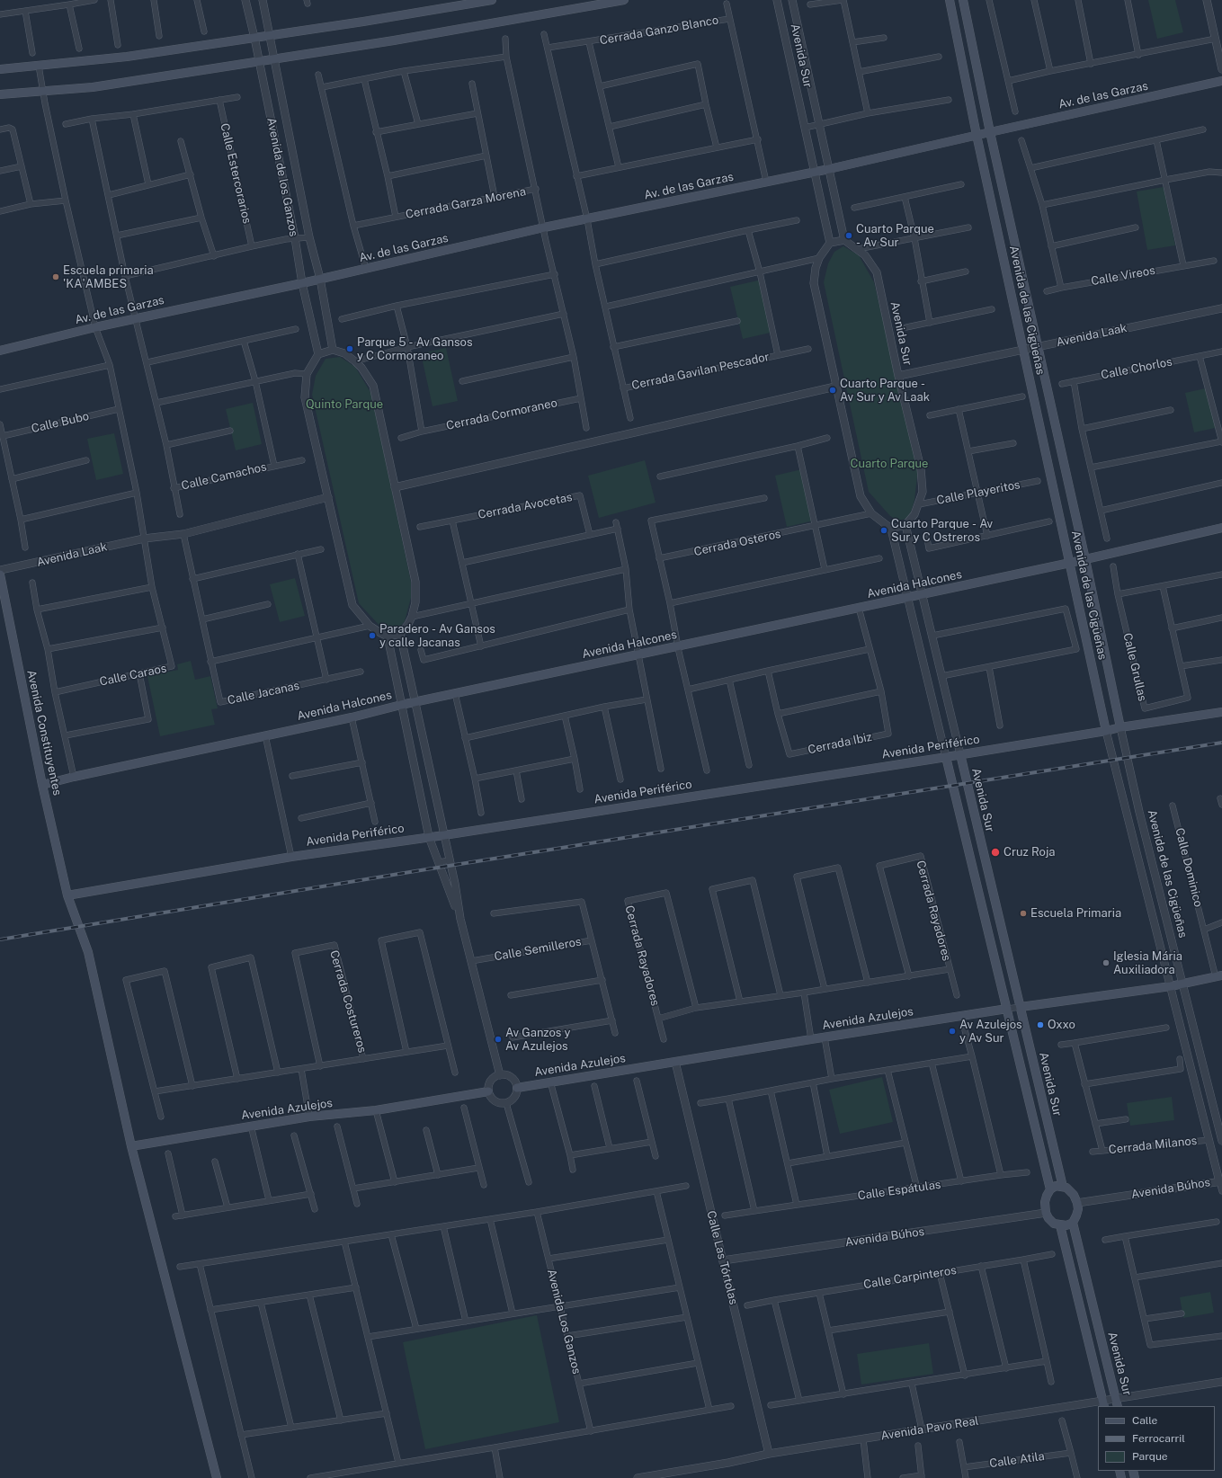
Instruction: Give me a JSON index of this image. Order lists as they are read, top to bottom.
{
  "streets": {
    "main road": [
      "Avenida Sur",
      "Av. de las Garzas",
      "Avenida de las Cigüeñas",
      "Avenida Halcones",
      "Avenida Constituyentes",
      "Avenida Periférico",
      "Avenida Azulejos"
    ],
    "street": [
      "Cerrada Ganzo Blanco",
      "Calle Estercorarios",
      "Avenida de los Ganzos",
      "Cerrada Garza Morena",
      "Calle Vireos",
      "Avenida Laak",
      "Calle Chorlos",
      "Cerrada Gavilan Pescador",
      "Cerrada Cormoraneo",
      "Calle Bubo",
      "Calle Camachos",
      "Calle Playeritos",
      "Cerrada Avocetas",
      "Cerrada Osteros",
      "Calle Grullas",
      "Calle Caraos",
      "Calle Jacanas",
      "Cerrada Ibiz",
      "Calle Dominico",
      "Cerrada Rayadores",
      "Calle Semilleros",
      "Cerrada Costureros",
      "Cerrada Milanos",
      "Avenida Búhos",
      "Calle Espátulas",
      "Calle Las Tórtolas",
      "Calle Carpinteros",
      "Avenida Los Ganzos",
      "Avenida Pavo Real",
      "Calle Atila"
    ]
  },
  "crossings": [
    ["Cerrada Ganzo Blanco", "Av. de las Garzas"],
    ["Avenida Sur", "Av. de las Garzas"],
    ["Avenida Sur", "Avenida Laak"],
    ["Avenida Sur", "Calle Playeritos"],
    ["Avenida Sur", "Avenida Halcones"],
    ["Avenida Sur", "Avenida Periférico"],
    ["Avenida Sur", "Avenida Azulejos"],
    ["Avenida Sur", "Avenida Búhos"],
    ["Avenida Sur", "Avenida Pavo Real"],
    ["Av. de las Garzas", "Avenida de los Ganzos"],
    ["Av. de las Garzas", "Cerrada Garza Morena"],
    ["Av. de las Garzas", "Avenida de las Cigüeñas"],
    ["Av. de las Garzas", "Cerrada Gavilan Pescador"],
    ["Avenida de las Cigüeñas", "Avenida Laak"],
    ["Avenida de las Cigüeñas", "Avenida Halcones"],
    ["Avenida de las Cigüeñas", "Avenida Periférico"],
    ["Avenida de las Cigüeñas", "Avenida Azulejos"],
    ["Avenida de las Cigüeñas", "Cerrada Milanos"],
    ["Avenida de las Cigüeñas", "Avenida Búhos"],
    ["Avenida Laak", "Calle Caraos"],
    ["Avenida Laak", "Calle Jacanas"],
    ["Avenida Halcones", "Avenida Constituyentes"],
    ["Avenida Halcones", "Cerrada Ibiz"],
    ["Avenida Constituyentes", "Avenida Periférico"],
    ["Avenida Constituyentes", "Avenida Azulejos"],
    ["Calle Dominico", "Avenida Azulejos"],
    ["Avenida Azulejos", "Calle Las Tórtolas"],
    ["Avenida Búhos", "Calle Las Tórtolas"],
    ["Calle Las Tórtolas", "Avenida Pavo Real"]
  ],
  "parks": ["Quinto Parque", "Cuarto Parque"],
  "places": [
    "Cuarto Parque - Av Sur",
    "Escuela primaria 'KA'AMBES",
    "Parque 5 - Av Gansos y C Cormoraneo",
    "Cuarto Parque - Av Sur y Av Laak",
    "Cuarto Parque - Av Sur y C Ostreros",
    "Paradero - Av Gansos y calle Jacanas",
    "Cruz Roja",
    "Escuela Primaria",
    "Iglesia Mária Auxiliadora",
    "Oxxo",
    "Av Azulejos y Av Sur",
    "Av Ganzos y Av Azulejos"
  ],
  "legend": ["Calle", "Ferrocarril", "Parque"]
}
